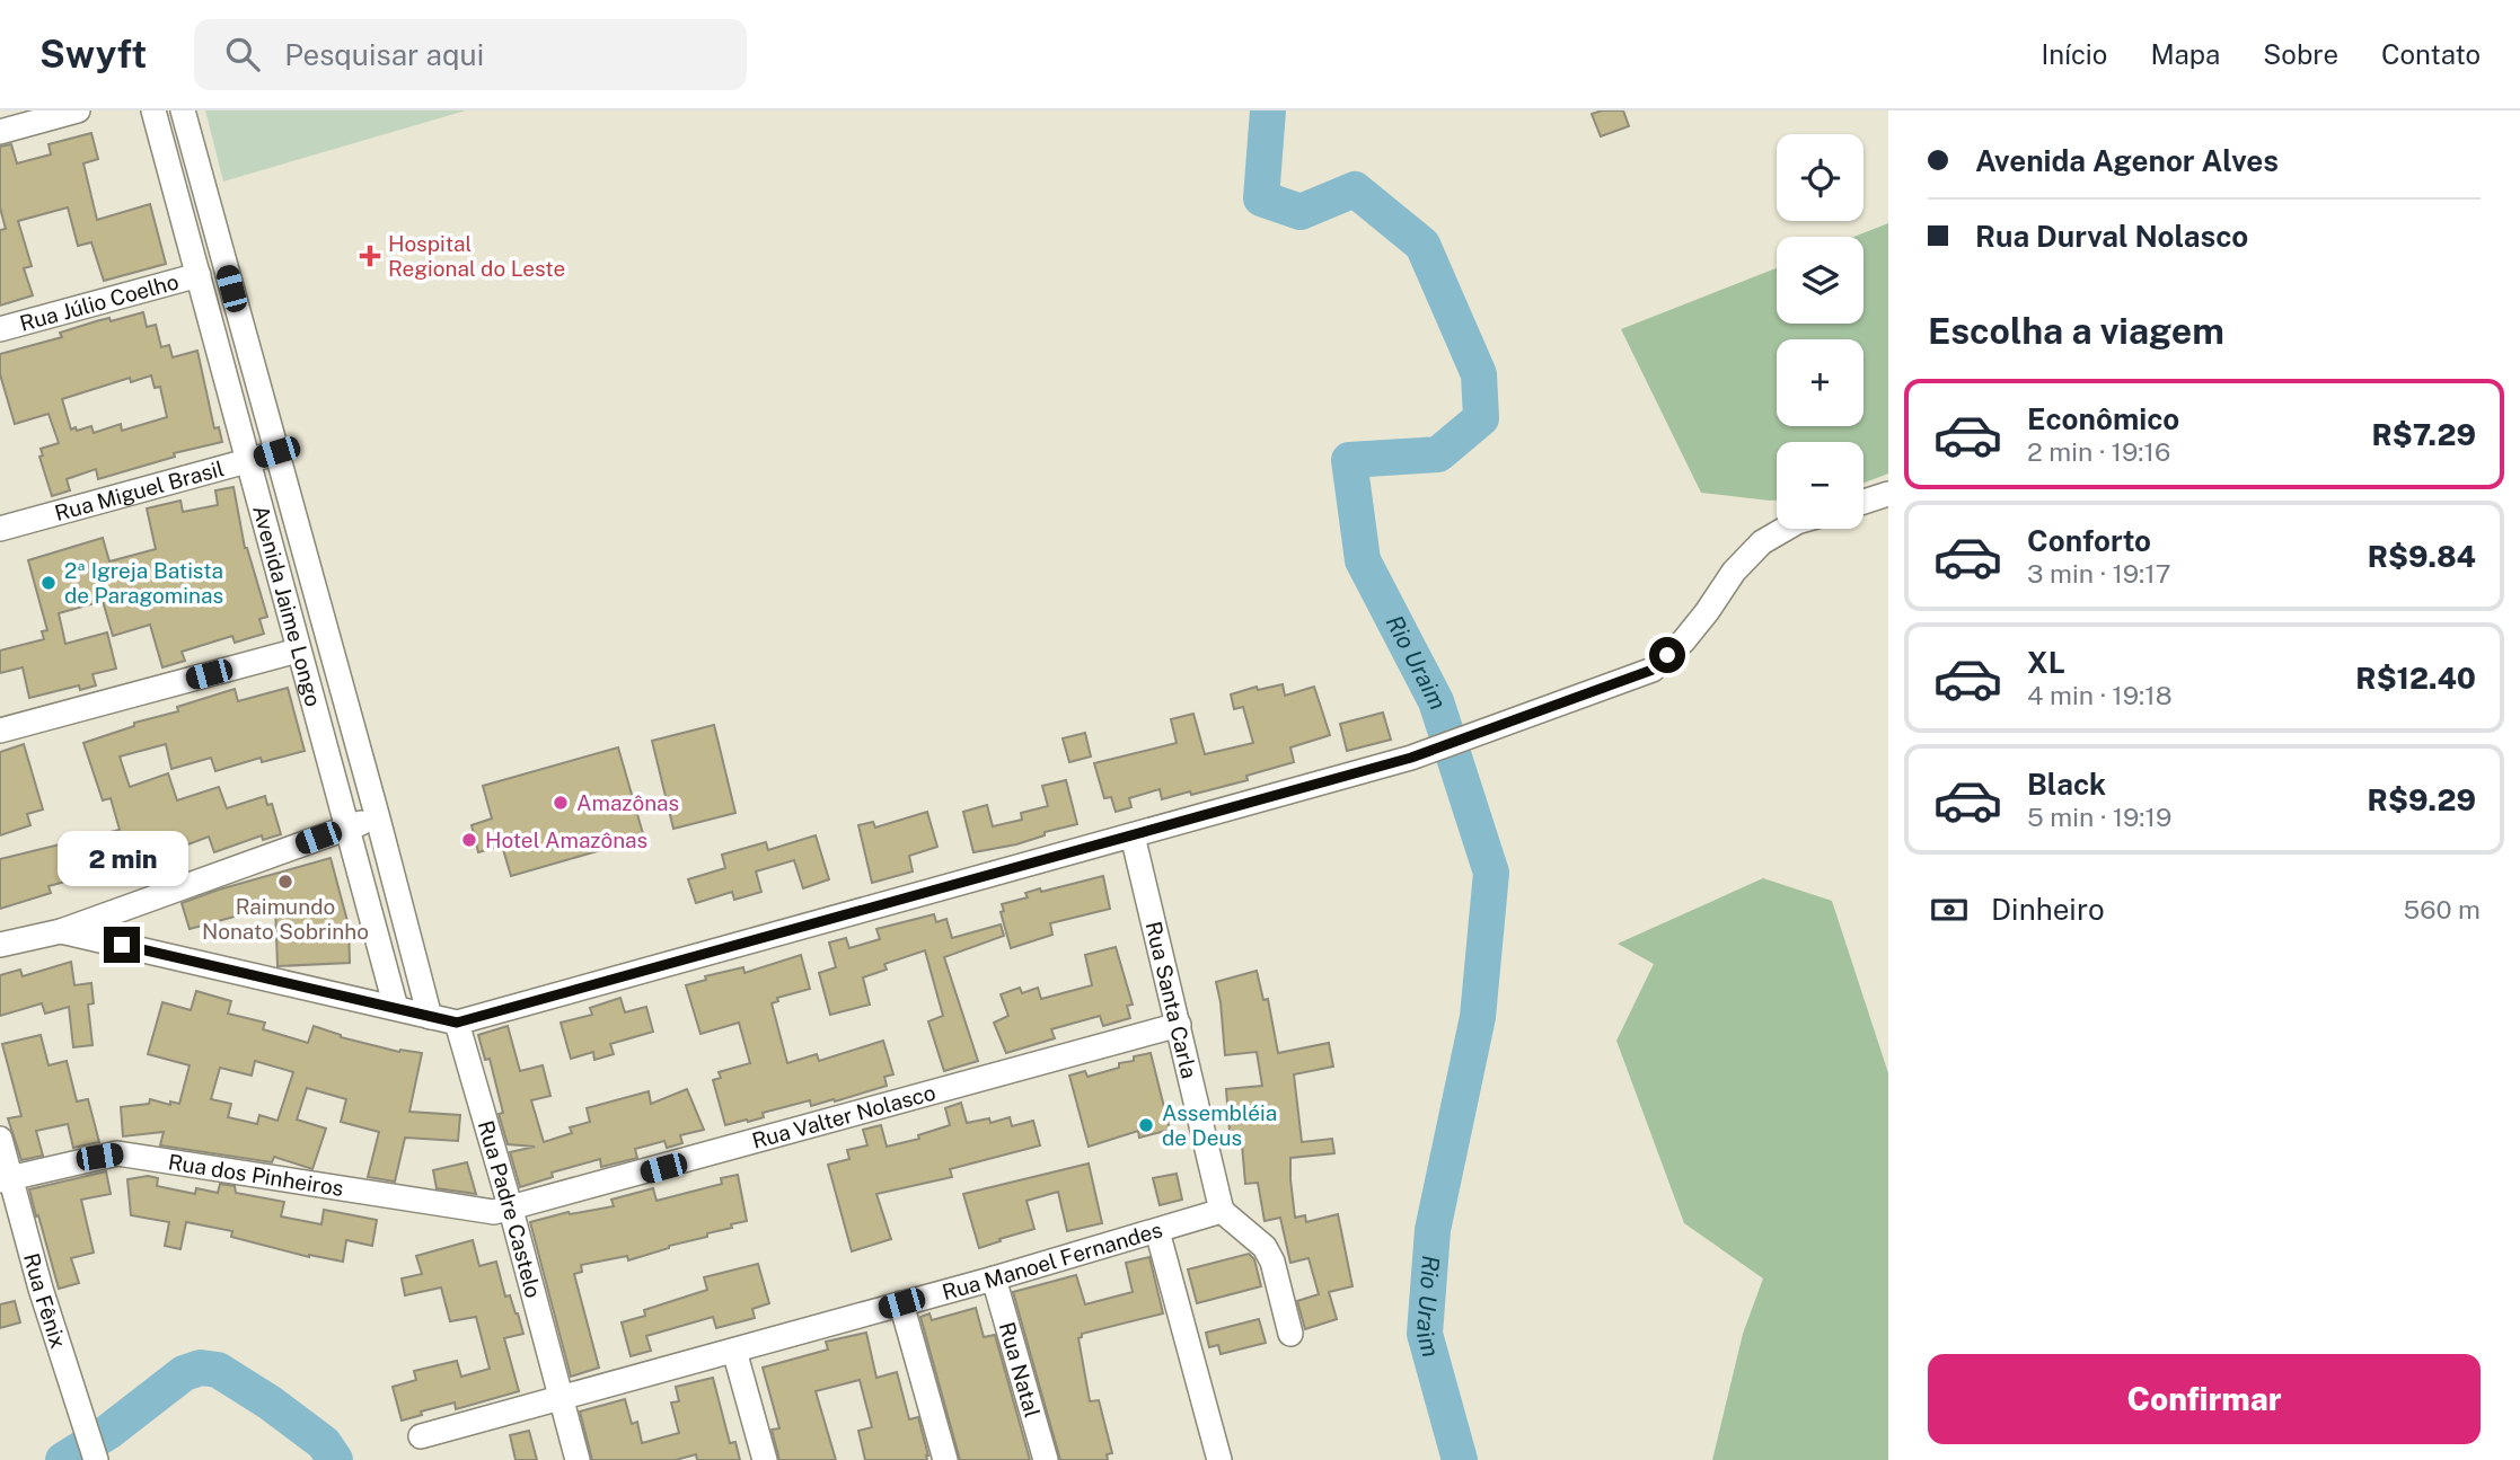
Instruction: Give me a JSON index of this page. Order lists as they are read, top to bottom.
{
  "streets": {
    "street": [
      "Rua Júlio Coelho",
      "Rua Miguel Brasil",
      "Avenida Jaime Longo",
      "Rua Santa Carla",
      "Rua Valter Nolasco",
      "Rua dos Pinheiros",
      "Rua Padre Castelo",
      "Rua Manoel Fernandes",
      "Rua Fênix",
      "Rua Natal"
    ]
  },
  "crossings": [
    ["Rua Júlio Coelho", "Avenida Jaime Longo"],
    ["Rua Miguel Brasil", "Avenida Jaime Longo"],
    ["Rua Santa Carla", "Rua Valter Nolasco"],
    ["Rua Santa Carla", "Rua Manoel Fernandes"],
    ["Rua Valter Nolasco", "Rua dos Pinheiros"],
    ["Rua Valter Nolasco", "Rua Padre Castelo"],
    ["Rua dos Pinheiros", "Rua Padre Castelo"],
    ["Rua dos Pinheiros", "Rua Fênix"],
    ["Rua Padre Castelo", "Rua Manoel Fernandes"],
    ["Rua Manoel Fernandes", "Rua Natal"]
  ],
  "water": ["Rio Uraim"],
  "places": {
    "health": ["Hospital Regional do Leste"],
    "other": [
      "2ª Igreja Batista de Paragominas",
      "Amazônas",
      "Hotel Amazônas",
      "Raimundo Nonato Sobrinho",
      "Assembléia de Deus"
    ]
  },
  "page": {
    "header": "Swyft",
    "search": "Pesquisar aqui",
    "nav": [
      "Início",
      "Mapa",
      "Sobre",
      "Contato"
    ],
    "banner": ["Avenida Agenor Alves", "Rua Durval Nolasco"],
    "map_buttons": ["+", "−"],
    "heading": "Escolha a viagem",
    "list": [
      {
        "name": "Econômico",
        "note": "2 min · 19:16",
        "value": "R$7.29"
      },
      {
        "name": "Conforto",
        "note": "3 min · 19:17",
        "value": "R$9.84"
      },
      {
        "name": "XL",
        "note": "4 min · 19:18",
        "value": "R$12.40"
      },
      {
        "name": "Black",
        "note": "5 min · 19:19",
        "value": "R$9.29"
      }
    ],
    "bubble": "2 min",
    "pay": ["Dinheiro", "560 m"],
    "buttons": "Confirmar"
  }
}
